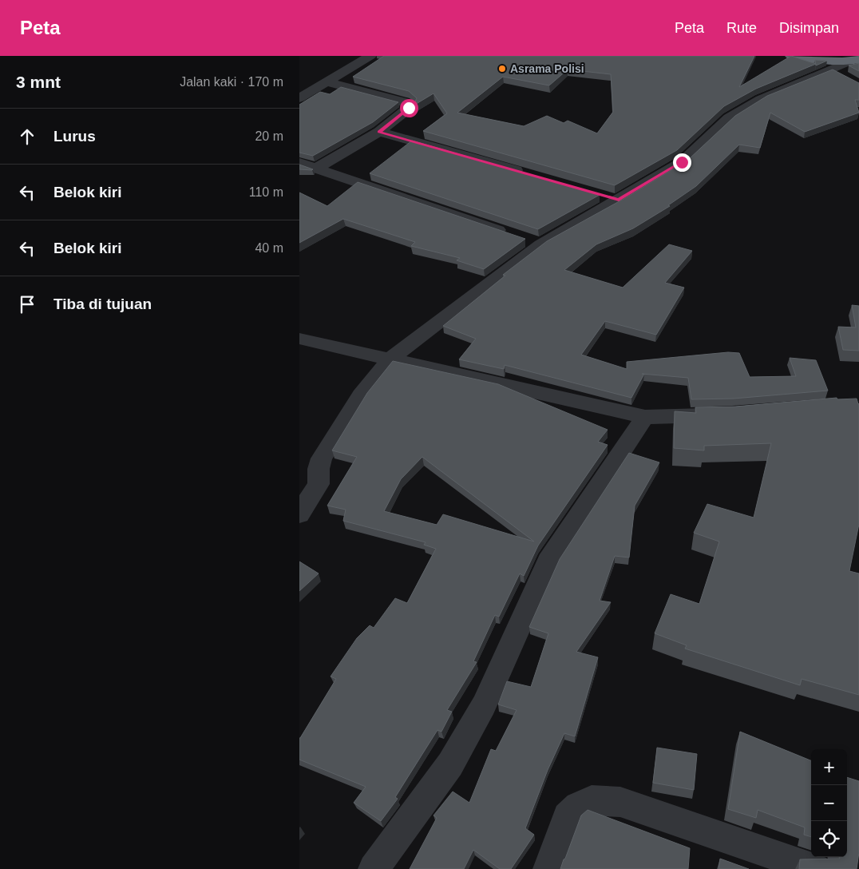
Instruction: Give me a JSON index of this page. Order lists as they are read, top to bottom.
{
  "places": ["Asrama Polisi"],
  "page": {
    "header": "Peta",
    "nav": ["Peta", "Rute", "Disimpan"],
    "heading": ["3 mnt", "Jalan kaki · 170 m"],
    "list": [
      ["Lurus", "20 m"],
      ["Belok kiri", "110 m"],
      ["Belok kiri", "40 m"],
      "Tiba di tujuan"
    ],
    "map_buttons": ["+", "−"]
  }
}
